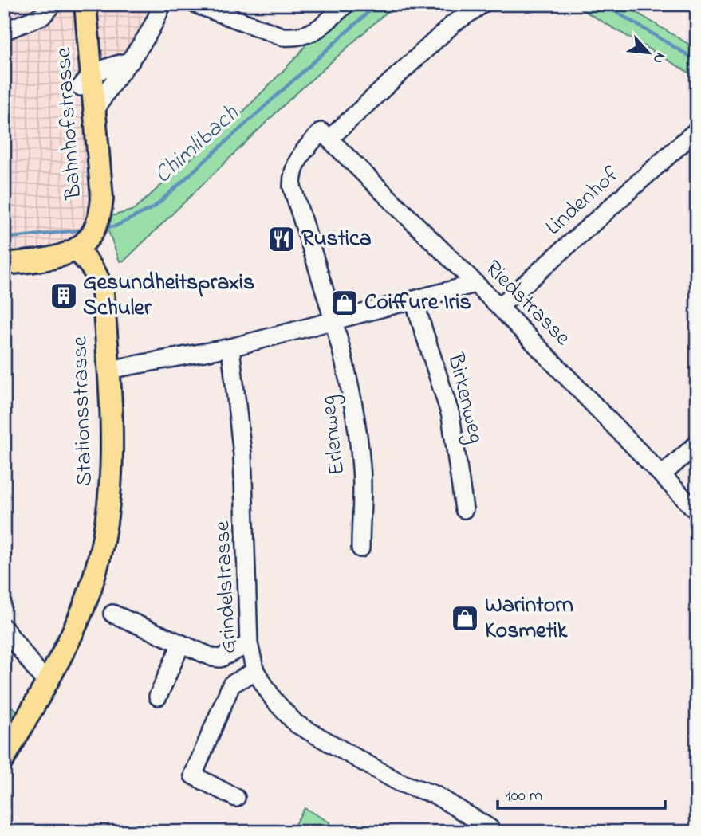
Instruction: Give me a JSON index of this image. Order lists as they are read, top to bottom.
{
  "streets": {
    "main road": ["Bahnhofstrasse", "Stationsstrasse"],
    "street": [
      "Lindenhof",
      "Riedstrasse",
      "Birkenweg",
      "Erlenweg",
      "Grindelstrasse"
    ]
  },
  "crossings": [
    ["Bahnhofstrasse", "Stationsstrasse"],
    ["Lindenhof", "Riedstrasse"],
    ["Riedstrasse", "Erlenweg"]
  ],
  "water": ["Chimlibach"],
  "places": {
    "restaurant": ["Rustica"],
    "building": ["Gesundheitspraxis Schuler"],
    "shop": ["Coiffure Iris", "Warintorn Kosmetik"]
  },
  "scale_bar": "100 m",
  "north": "bottom right"
}
